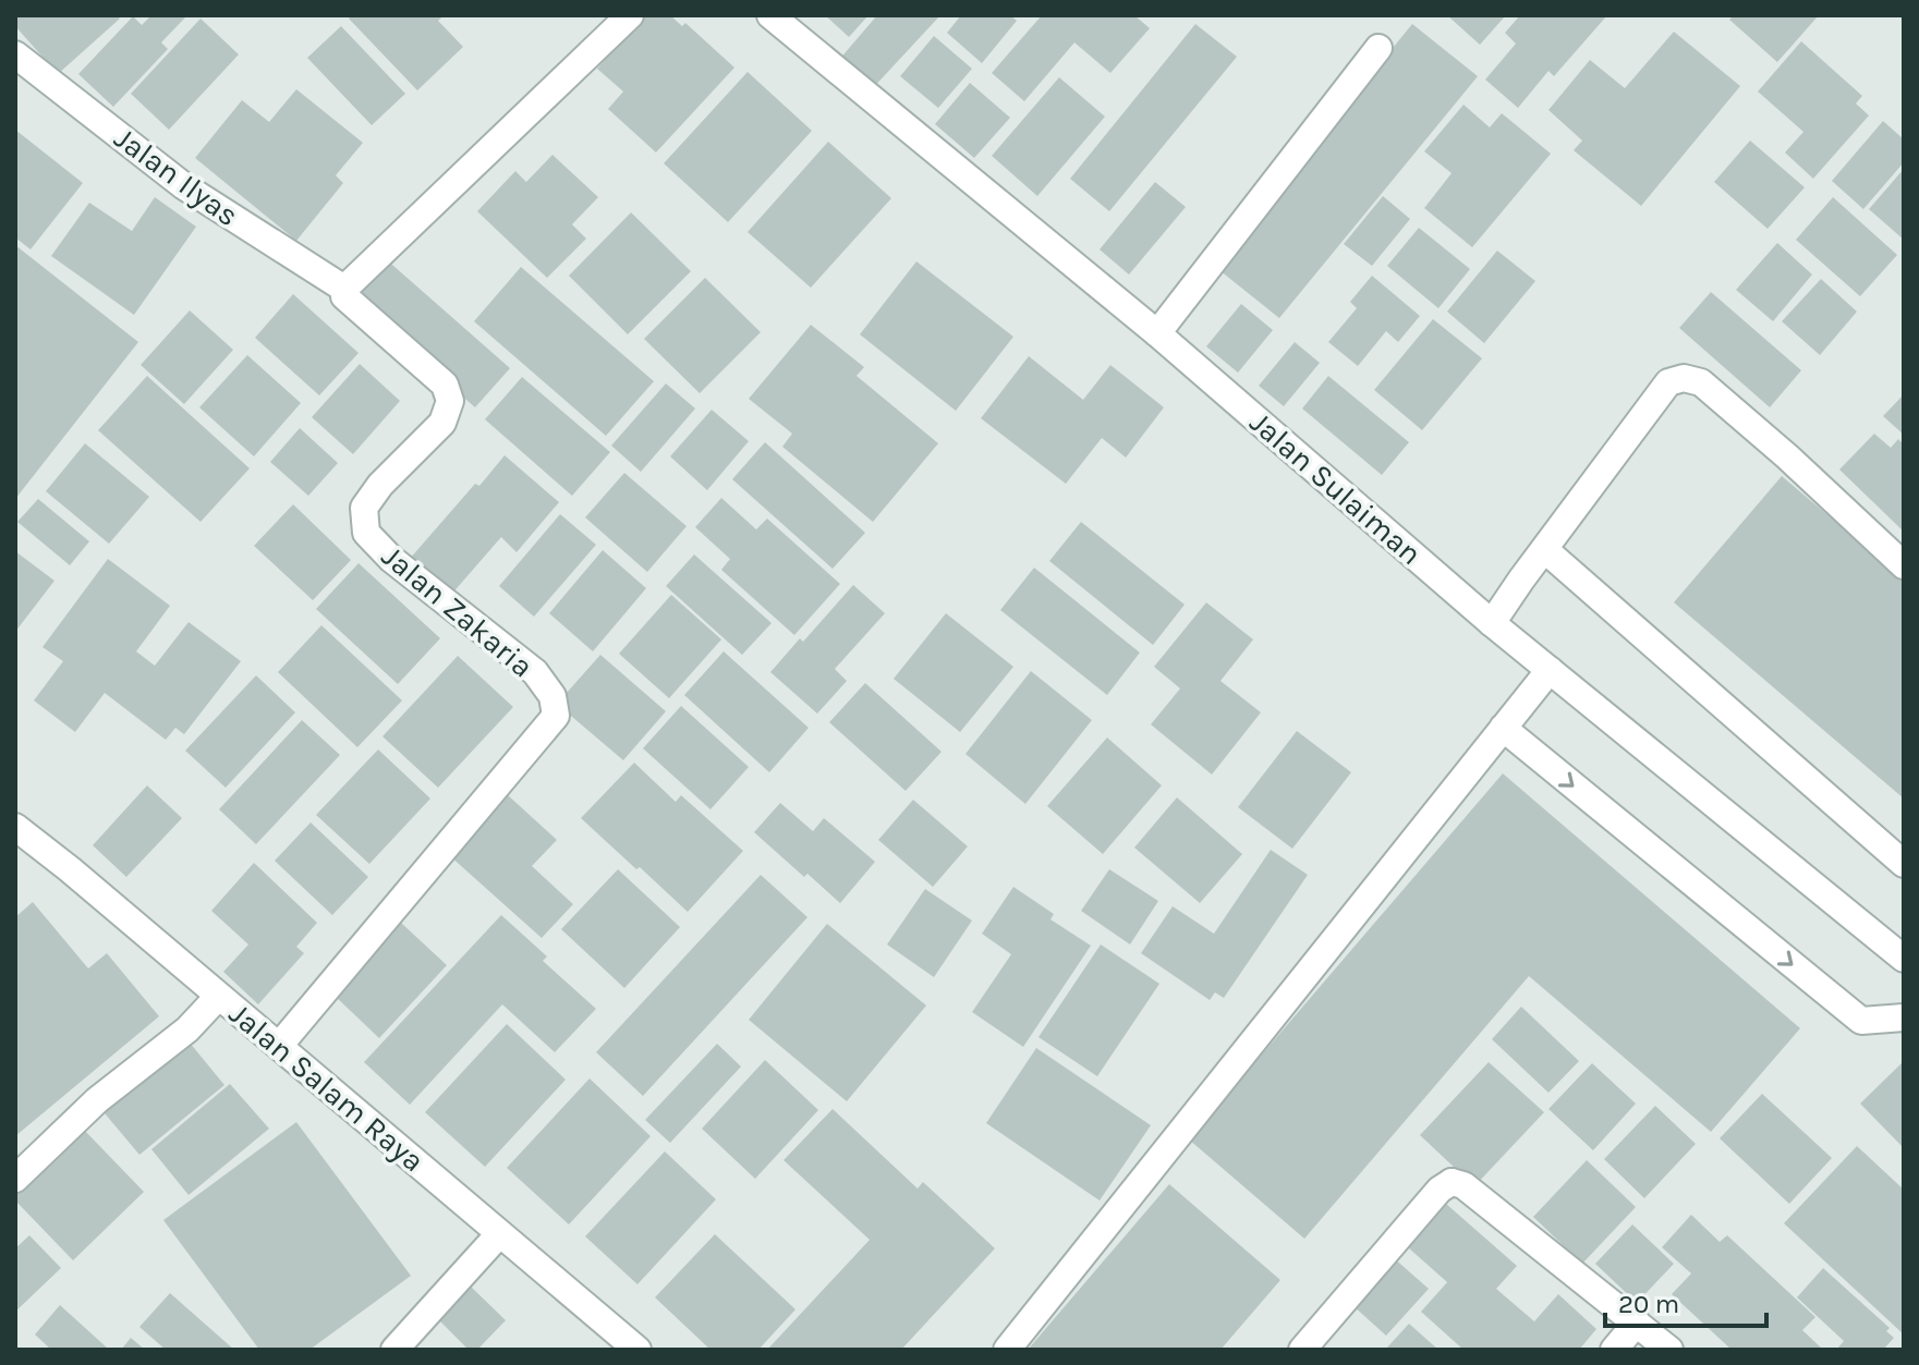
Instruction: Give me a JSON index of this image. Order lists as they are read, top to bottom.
{
  "streets": {
    "street": [
      "Jalan Ilyas",
      "Jalan Sulaiman",
      "Jalan Zakaria",
      "Jalan Salam Raya"
    ]
  },
  "crossings": [
    ["Jalan Ilyas", "Jalan Zakaria"],
    ["Jalan Zakaria", "Jalan Salam Raya"]
  ],
  "scale_bar": "20 m"
}
